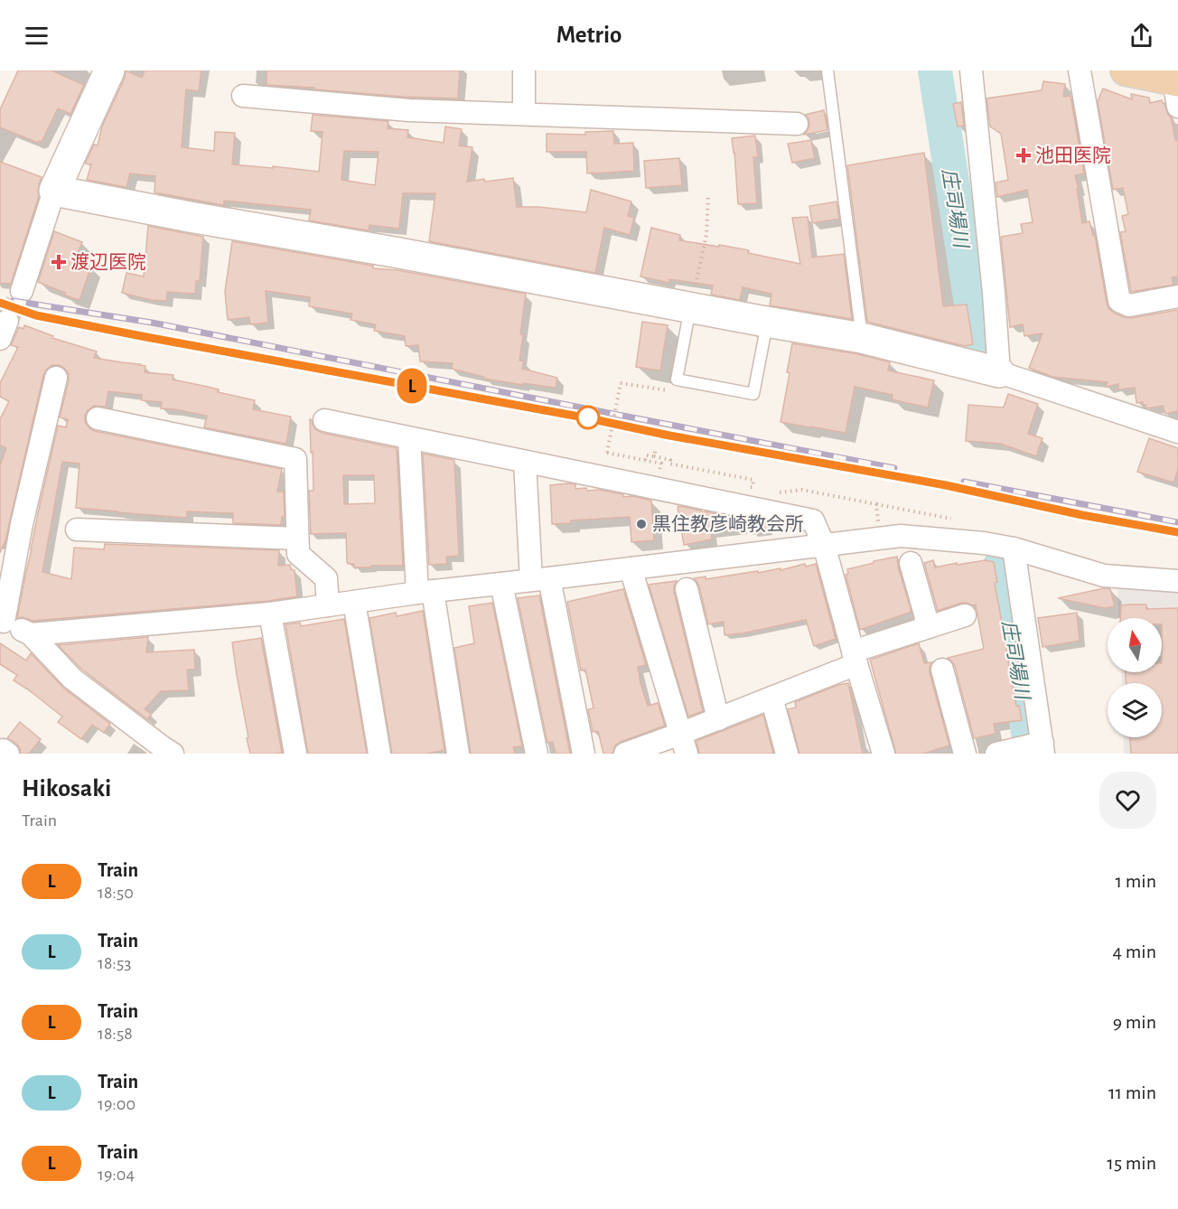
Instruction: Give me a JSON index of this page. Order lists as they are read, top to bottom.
{
  "water": ["庄司場川"],
  "places": {
    "health": ["池田医院", "渡辺医院"],
    "other": ["黒住教彦崎教会所"]
  },
  "north": "top",
  "page": {
    "header": "Metrio",
    "on_map": "L",
    "heading": ["Hikosaki", "Train"],
    "list": [
      {
        "mark": "L",
        "name": "Train",
        "note": "18:50",
        "value": "1 min"
      },
      {
        "mark": "L",
        "name": "Train",
        "note": "18:53",
        "value": "4 min"
      },
      {
        "mark": "L",
        "name": "Train",
        "note": "18:58",
        "value": "9 min"
      },
      {
        "mark": "L",
        "name": "Train",
        "note": "19:00",
        "value": "11 min"
      },
      {
        "mark": "L",
        "name": "Train",
        "note": "19:04",
        "value": "15 min"
      }
    ]
  }
}
